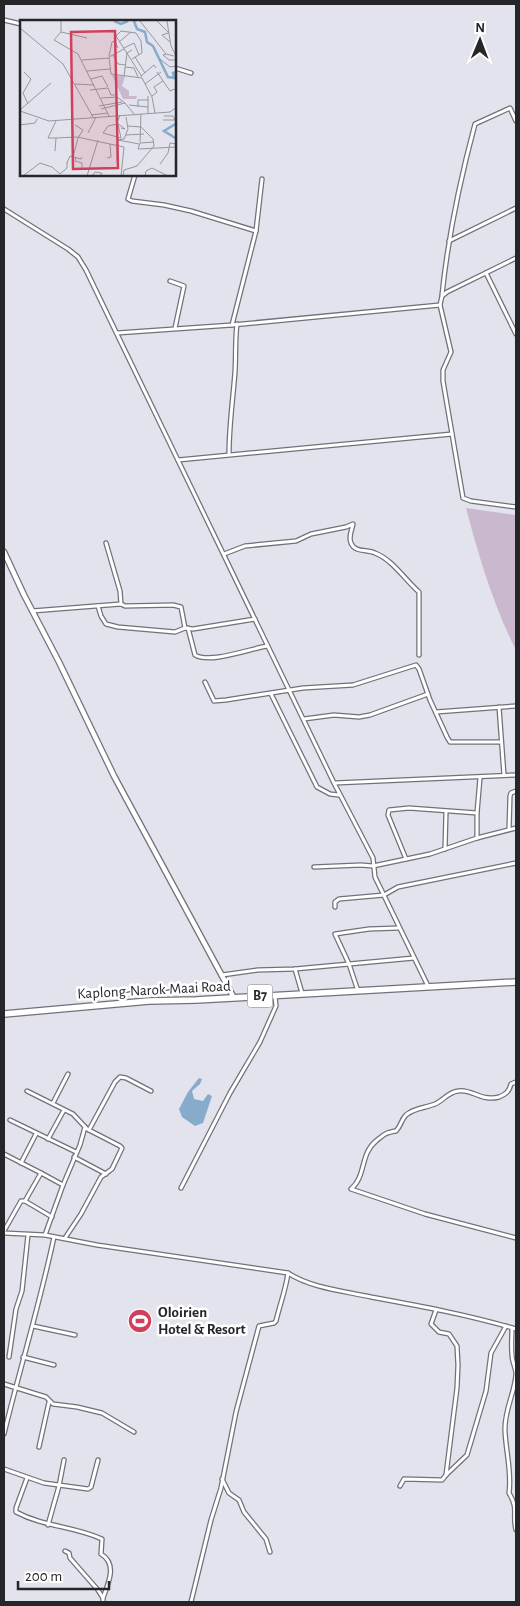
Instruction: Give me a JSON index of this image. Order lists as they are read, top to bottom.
{
  "streets": {
    "highway": ["Kaplong-Narok-Maai Road", "B7"]
  },
  "places": {
    "sports": ["Oloirien Hotel & Resort"]
  },
  "scale_bar": "200 m",
  "north": "top"
}
